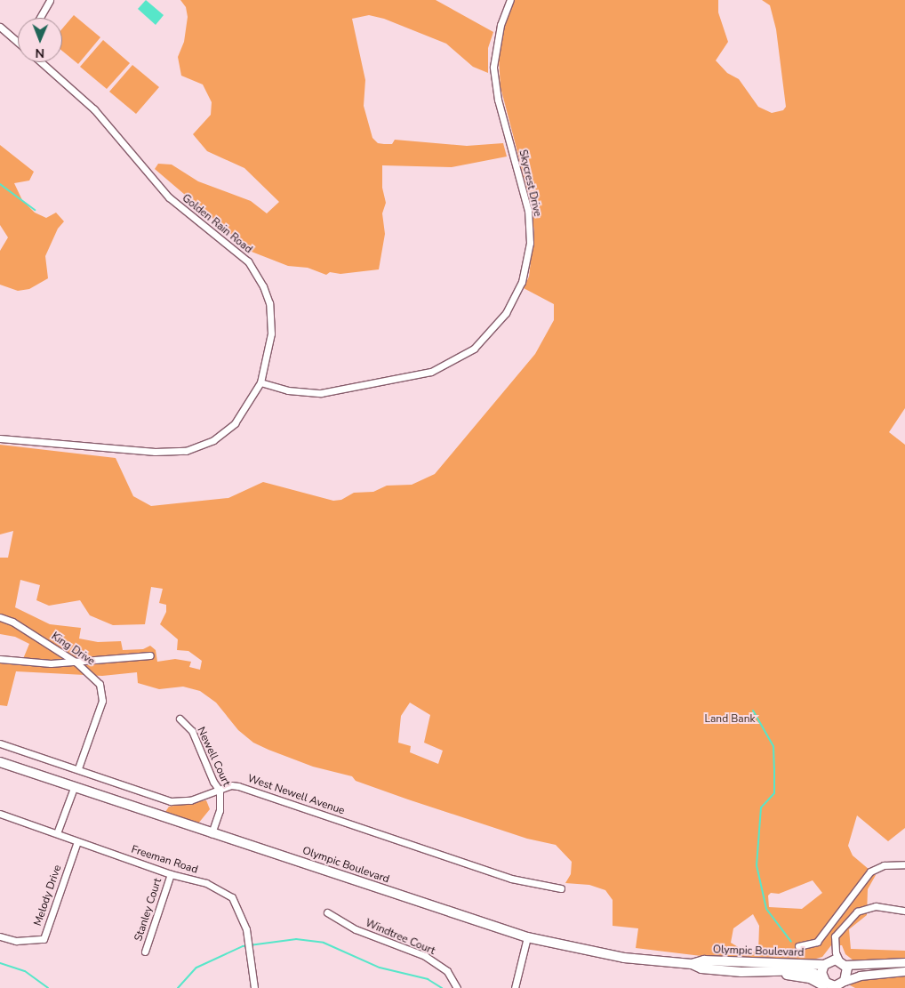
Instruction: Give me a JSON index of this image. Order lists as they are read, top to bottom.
{
  "streets": {
    "main road": ["Olympic Boulevard"],
    "street": [
      "Skycrest Drive",
      "Golden Rain Road",
      "King Drive",
      "Newell Court",
      "West Newell Avenue",
      "Freeman Road",
      "Melody Drive",
      "Stanley Court",
      "Windtree Court"
    ]
  },
  "crossings": [
    ["Skycrest Drive", "Golden Rain Road"],
    ["King Drive", "West Newell Avenue"],
    ["Newell Court", "West Newell Avenue"],
    ["Newell Court", "Olympic Boulevard"],
    ["Freeman Road", "Melody Drive"],
    ["Freeman Road", "Stanley Court"]
  ],
  "parks": ["Land Bank"],
  "north": "bottom"
}
